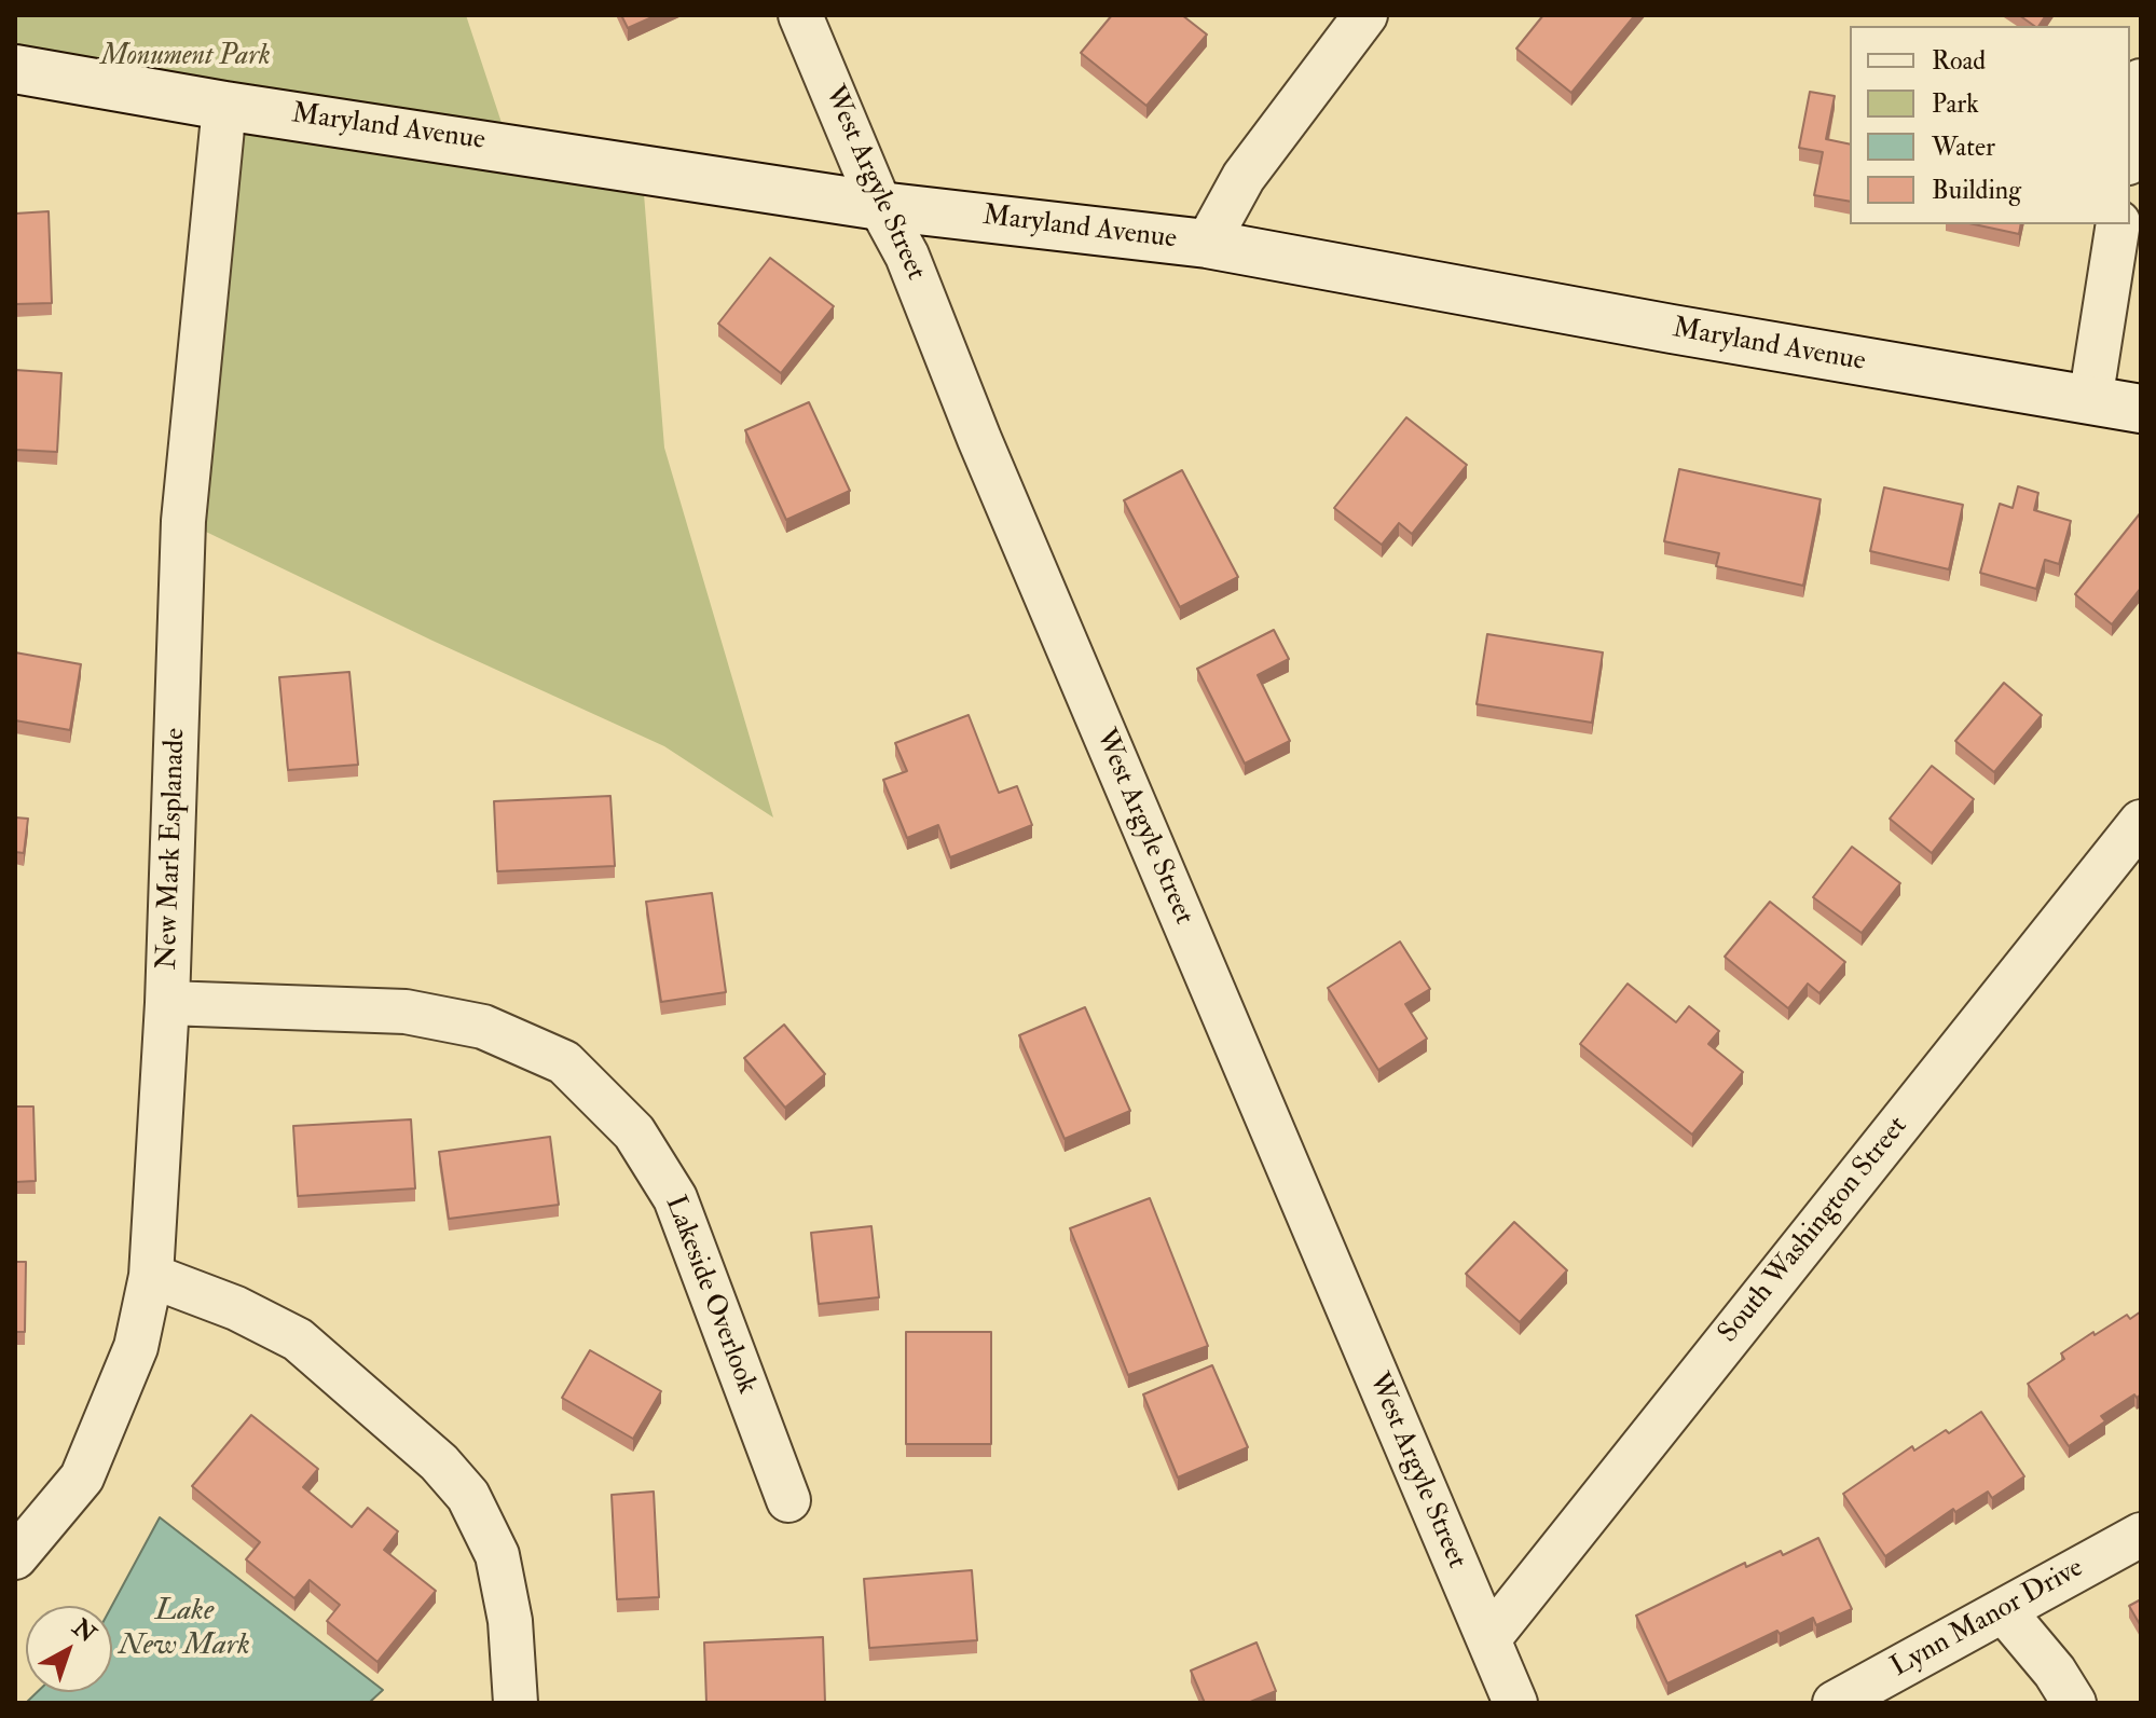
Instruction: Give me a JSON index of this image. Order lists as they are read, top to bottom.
{
  "streets": {
    "main road": ["Maryland Avenue"],
    "street": [
      "West Argyle Street",
      "New Mark Esplanade",
      "South Washington Street",
      "Lakeside Overlook",
      "Lynn Manor Drive"
    ]
  },
  "crossings": [
    ["Maryland Avenue", "West Argyle Street"],
    ["Maryland Avenue", "New Mark Esplanade"],
    ["West Argyle Street", "South Washington Street"],
    ["New Mark Esplanade", "Lakeside Overlook"]
  ],
  "water": ["Lake New Mark"],
  "parks": ["Monument Park"],
  "legend": [
    "Road",
    "Park",
    "Water",
    "Building"
  ],
  "north": "top right"
}
